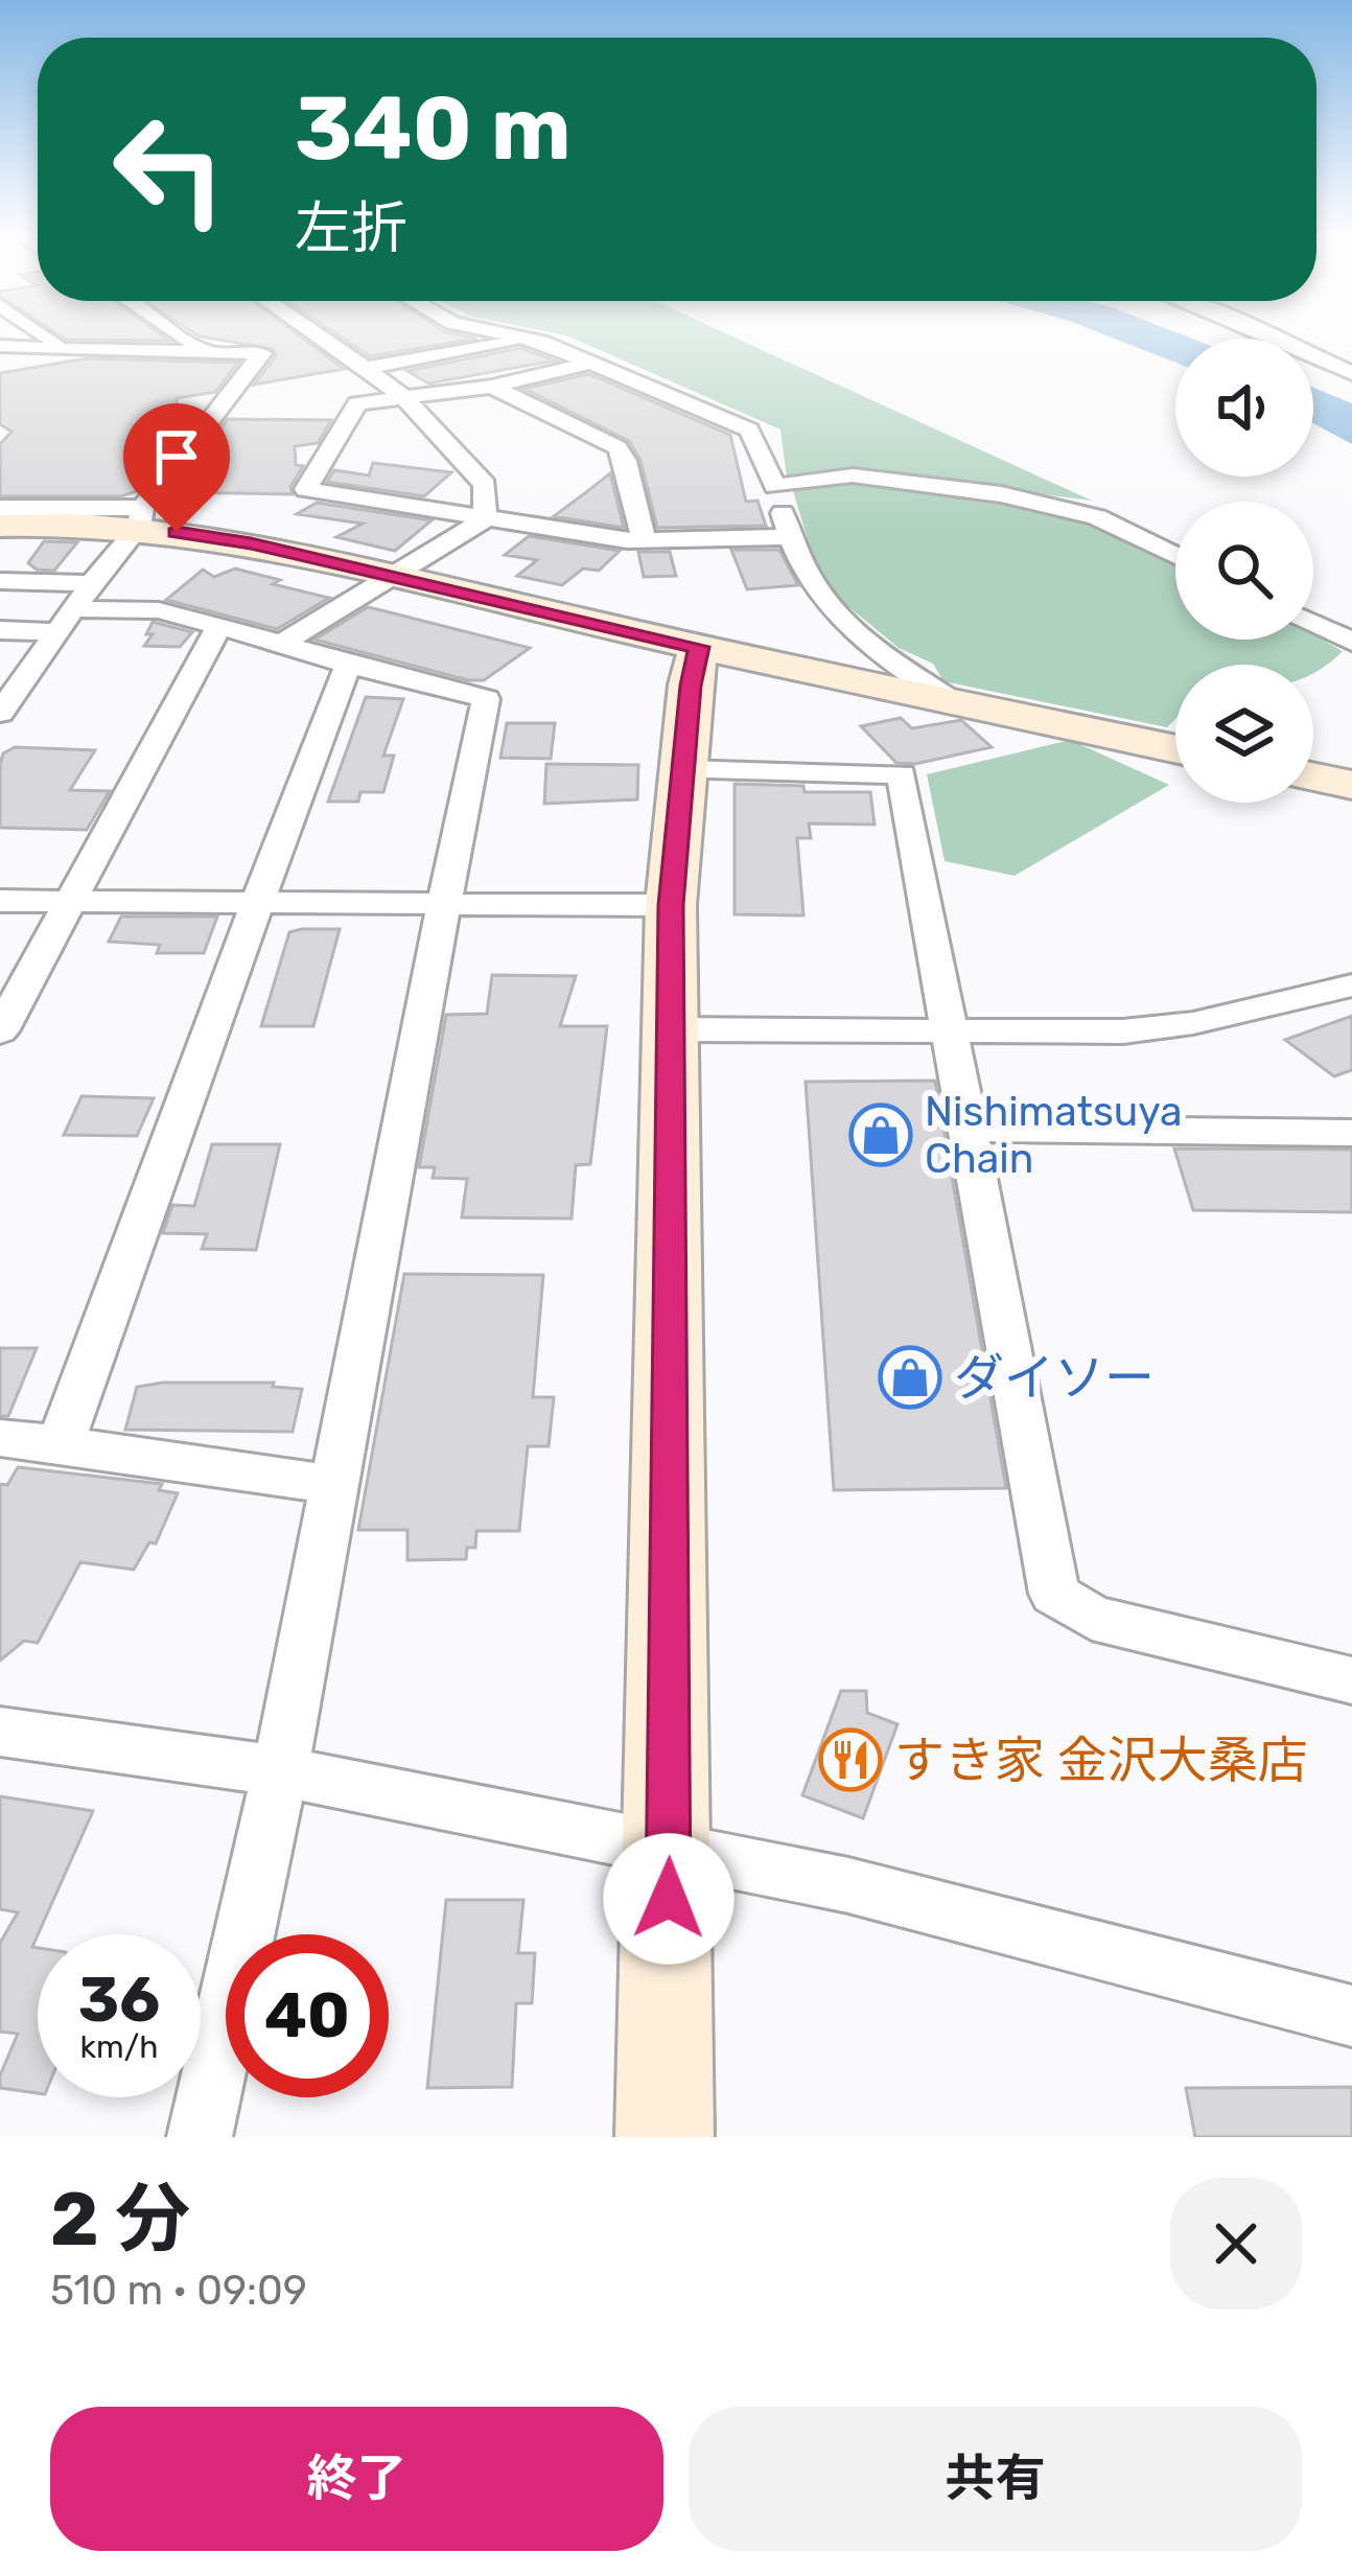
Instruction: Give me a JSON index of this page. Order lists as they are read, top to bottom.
{
  "places": {
    "shop": ["Nishimatsuya Chain", "ダイソー"],
    "restaurant": ["すき家 金沢大桑店"]
  },
  "page": {
    "turn": ["340 m", "左折"],
    "speed": "36 km/h",
    "limit": "40",
    "heading": ["2 分", "510 m · 09:09"],
    "buttons": ["終了", "共有"]
  }
}
